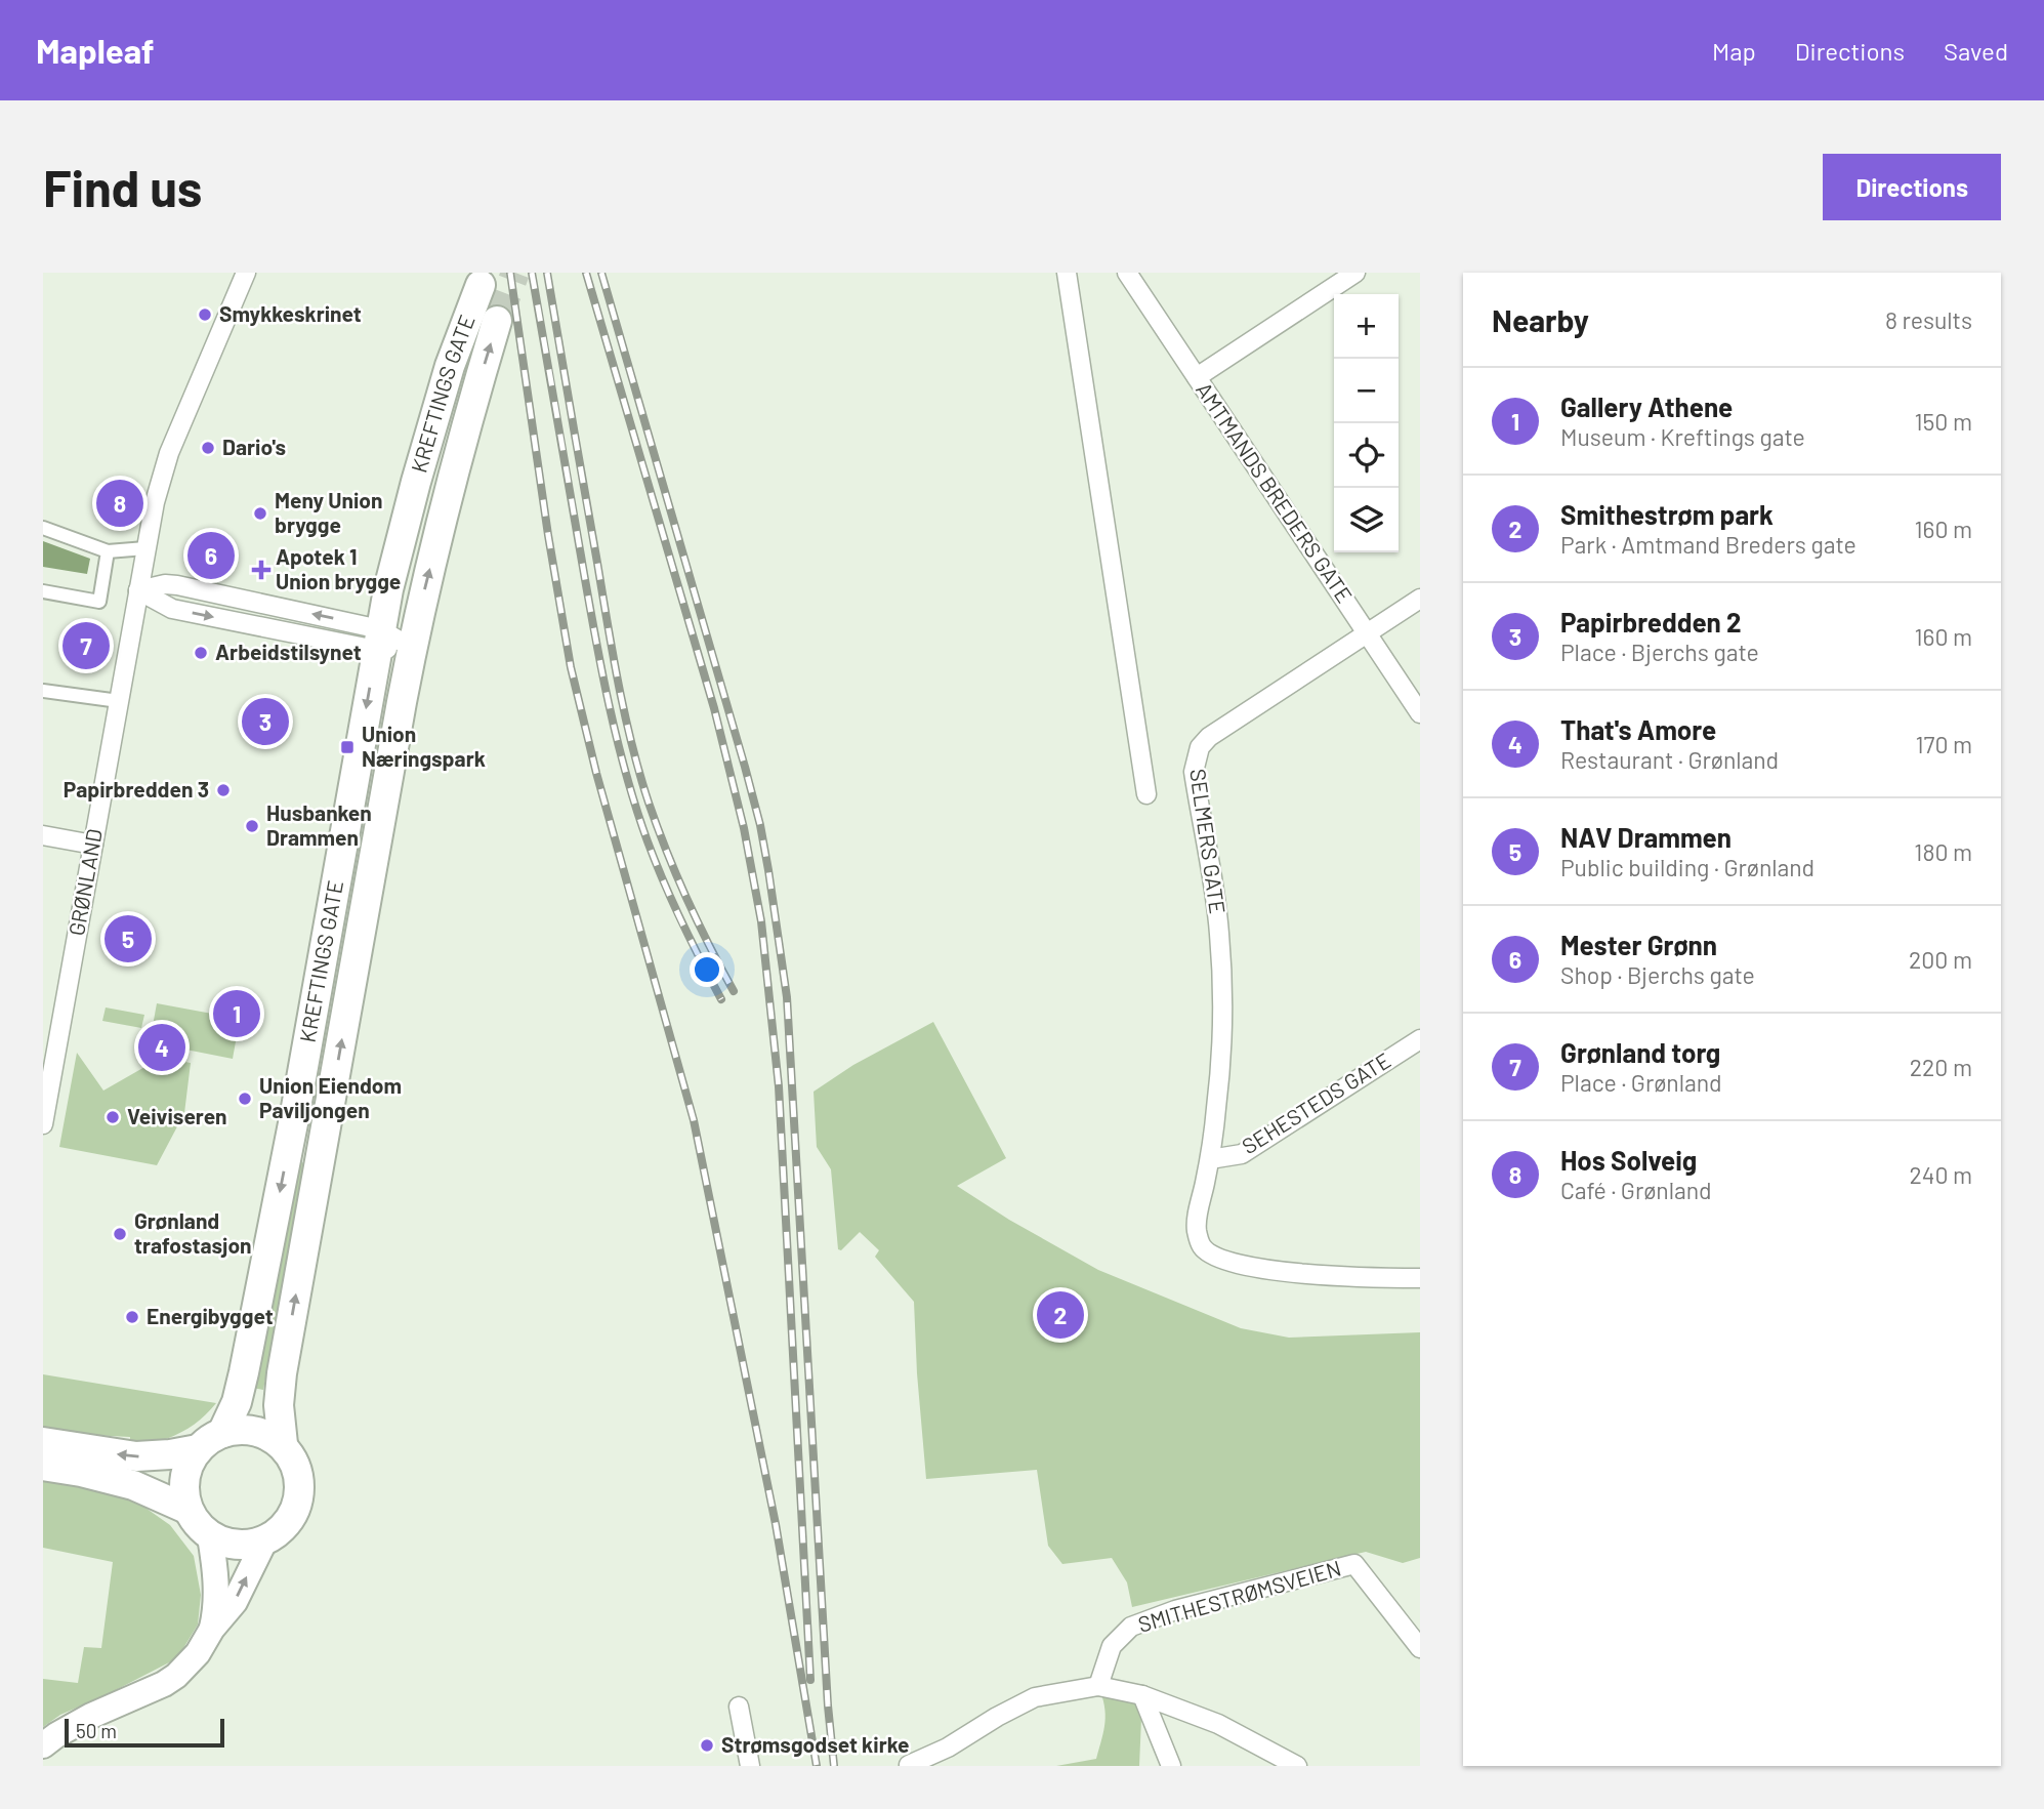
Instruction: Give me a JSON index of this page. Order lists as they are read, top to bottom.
{
  "streets": {
    "main road": ["KREFTINGS GATE"],
    "street": [
      "AMTMANDS BREDERS GATE",
      "SELMERS GATE",
      "GRØNLAND",
      "SEHESTEDS GATE",
      "SMITHESTRØMSVEIEN"
    ]
  },
  "crossings": [
    ["AMTMANDS BREDERS GATE", "SELMERS GATE"],
    ["SELMERS GATE", "SEHESTEDS GATE"]
  ],
  "places": {
    "other": [
      "Smykkeskrinet",
      "Dario's",
      "Meny Union brygge",
      "Arbeidstilsynet",
      "Papirbredden 3",
      "Husbanken Drammen",
      "Union Eiendom Paviljongen",
      "Veiviseren",
      "Grønland trafostasjon",
      "Energibygget",
      "Strømsgodset kirke"
    ],
    "health": ["Apotek 1 Union brygge"],
    "transit": ["Union Næringspark"]
  },
  "scale_bar": "50 m",
  "page": {
    "header": "Mapleaf",
    "nav": ["Map", "Directions", "Saved"],
    "buttons": "Directions",
    "title": "Find us",
    "heading": ["Nearby", "8 results"],
    "map_buttons": ["+", "−"],
    "list": [
      {
        "mark": "1",
        "name": "Gallery Athene",
        "note": "Museum · Kreftings gate",
        "value": "150 m"
      },
      {
        "mark": "2",
        "name": "Smithestrøm park",
        "note": "Park · Amtmand Breders gate",
        "value": "160 m"
      },
      {
        "mark": "3",
        "name": "Papirbredden 2",
        "note": "Place · Bjerchs gate",
        "value": "160 m"
      },
      {
        "mark": "4",
        "name": "That's Amore",
        "note": "Restaurant · Grønland",
        "value": "170 m"
      },
      {
        "mark": "5",
        "name": "NAV Drammen",
        "note": "Public building · Grønland",
        "value": "180 m"
      },
      {
        "mark": "6",
        "name": "Mester Grønn",
        "note": "Shop · Bjerchs gate",
        "value": "200 m"
      },
      {
        "mark": "7",
        "name": "Grønland torg",
        "note": "Place · Grønland",
        "value": "220 m"
      },
      {
        "mark": "8",
        "name": "Hos Solveig",
        "note": "Café · Grønland",
        "value": "240 m"
      }
    ],
    "pins": [
      "8",
      "6",
      "7",
      "3",
      "5",
      "1",
      "4",
      "2"
    ],
    "scale": "50 m"
  }
}
